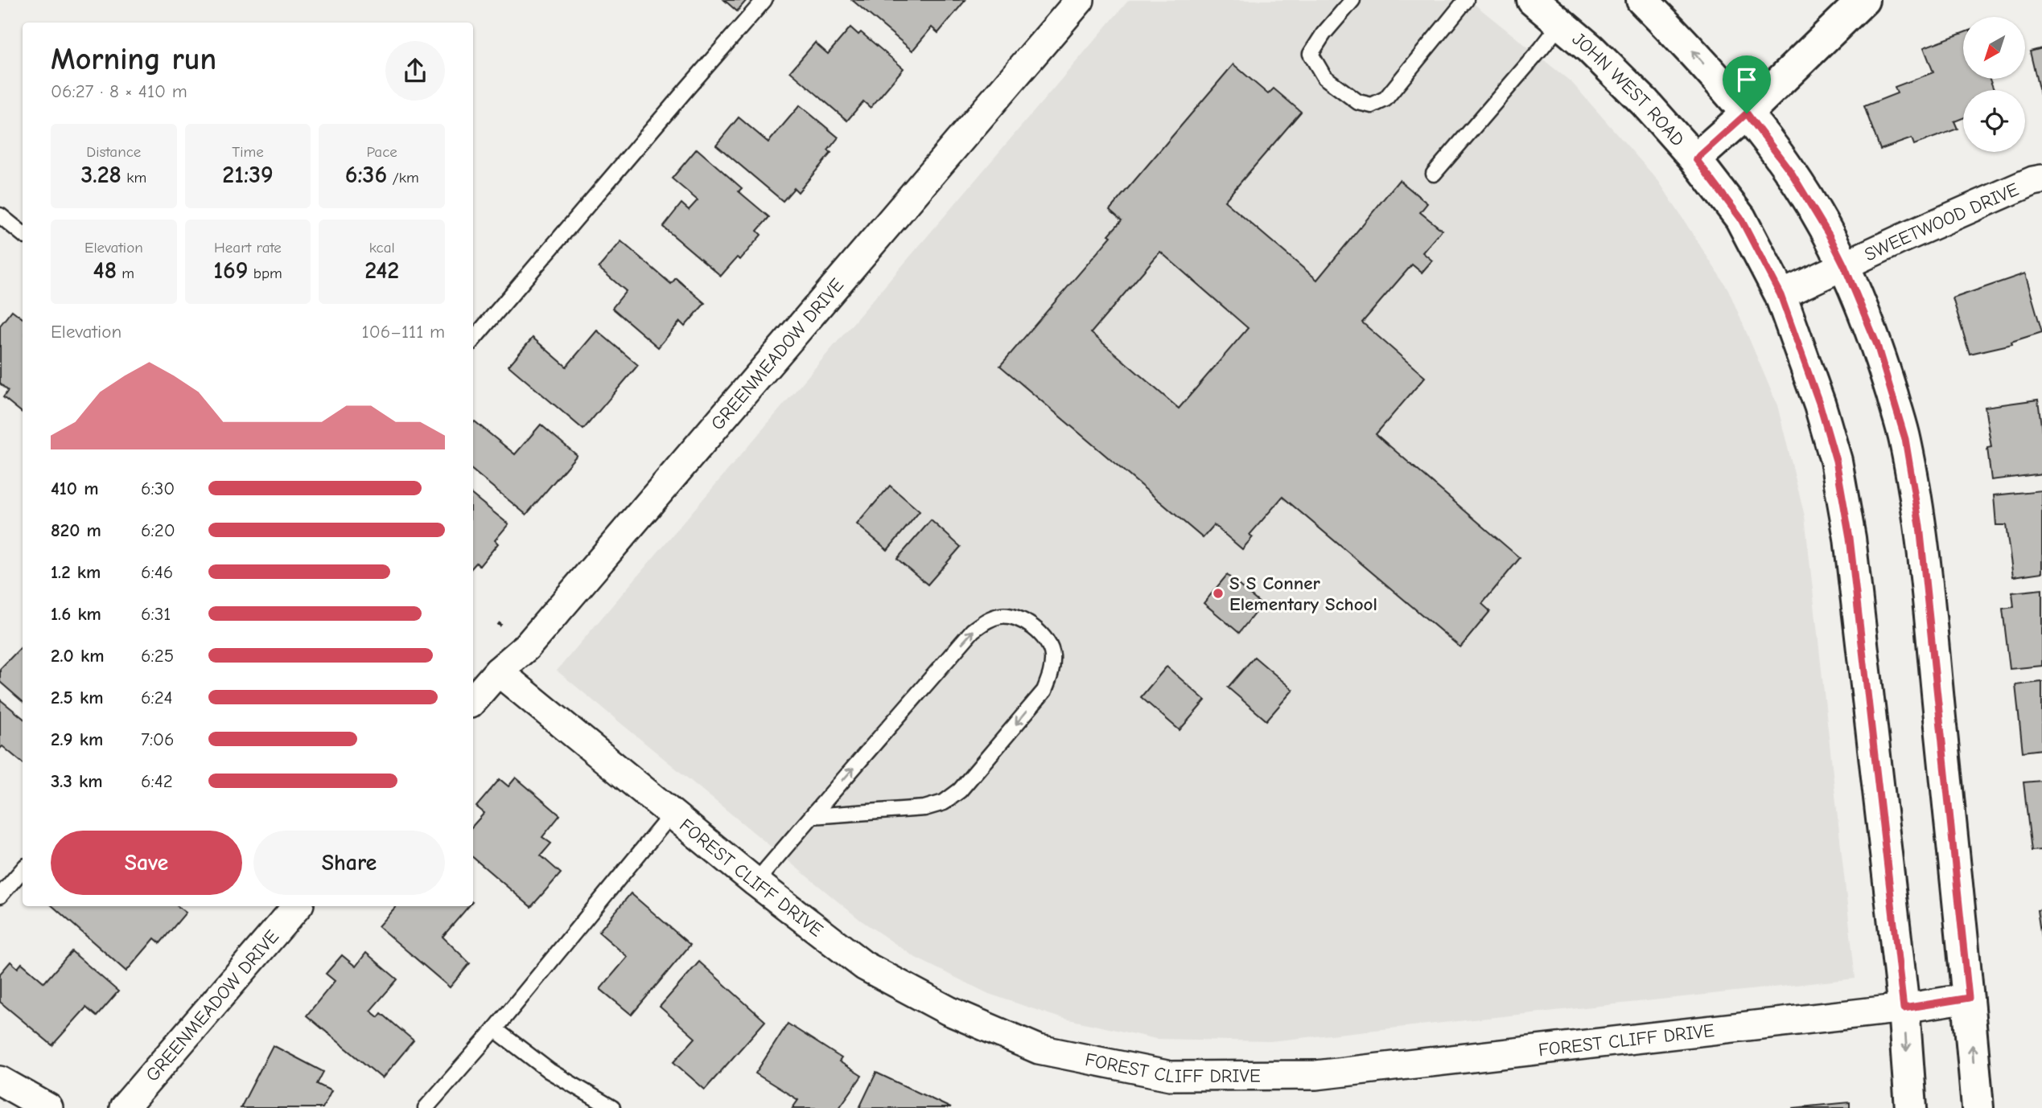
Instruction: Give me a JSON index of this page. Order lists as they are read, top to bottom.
{
  "streets": {
    "main road": ["JOHN WEST ROAD"],
    "street": ["SWEETWOOD DRIVE", "GREENMEADOW DRIVE", "FOREST CLIFF DRIVE"]
  },
  "crossings": [
    ["JOHN WEST ROAD", "SWEETWOOD DRIVE"],
    ["JOHN WEST ROAD", "FOREST CLIFF DRIVE"],
    ["GREENMEADOW DRIVE", "FOREST CLIFF DRIVE"]
  ],
  "places": ["S S Conner Elementary School"],
  "north": "bottom left",
  "page": {
    "heading": ["Morning run", "06:27 · 8 × 410 m"],
    "stats": [
      ["Distance", "3.28 km"],
      ["Time", "21:39"],
      ["Pace", "6:36 /km"],
      ["Elevation", "48 m"],
      ["Heart rate", "169 bpm"],
      ["kcal", "242"]
    ],
    "chart": ["Elevation", "106–111 m"],
    "list": [
      {
        "name": "410 m",
        "note": "6:30"
      },
      {
        "name": "820 m",
        "note": "6:20"
      },
      {
        "name": "1.2 km",
        "note": "6:46"
      },
      {
        "name": "1.6 km",
        "note": "6:31"
      },
      {
        "name": "2.0 km",
        "note": "6:25"
      },
      {
        "name": "2.5 km",
        "note": "6:24"
      },
      {
        "name": "2.9 km",
        "note": "7:06"
      },
      {
        "name": "3.3 km",
        "note": "6:42"
      }
    ],
    "buttons": ["Save", "Share"]
  }
}
